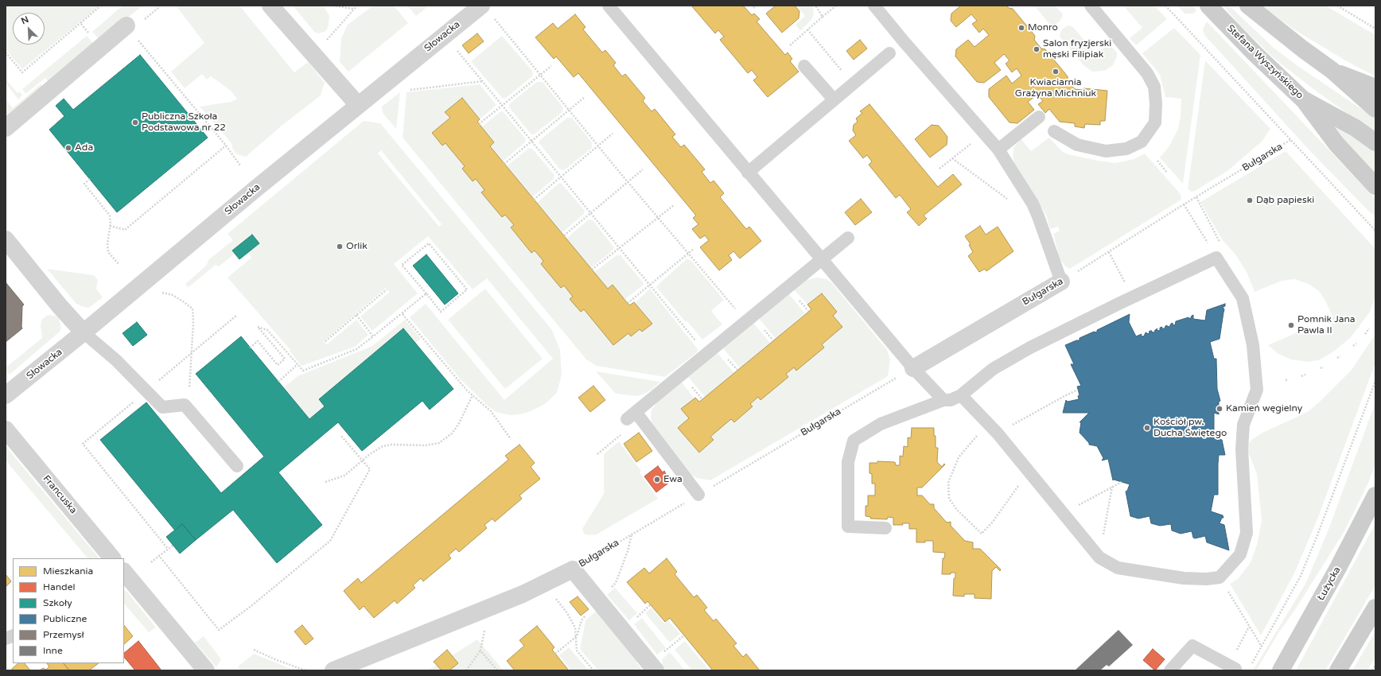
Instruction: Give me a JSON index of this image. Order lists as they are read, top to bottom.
{
  "streets": {
    "main road": ["Stefana Wyszyńskiego", "Łużycka"],
    "street": ["Słowacka", "Bułgarska", "Francuska"]
  },
  "places": [
    "Monro",
    "Salon fryzjerski męski Filipiak",
    "Kwiaciarnia Grażyna Michniuk",
    "Publiczna Szkoła Podstawowa nr 22",
    "Ada",
    "Dąb papieski",
    "Orlik",
    "Pomnik Jana Pawla II",
    "Kamień węgielny",
    "Kościół pw. Ducha Świętego",
    "Ewa"
  ],
  "legend": [
    "Mieszkania",
    "Handel",
    "Szkoły",
    "Publiczne",
    "Przemysł",
    "Inne"
  ],
  "north": "top left"
}
